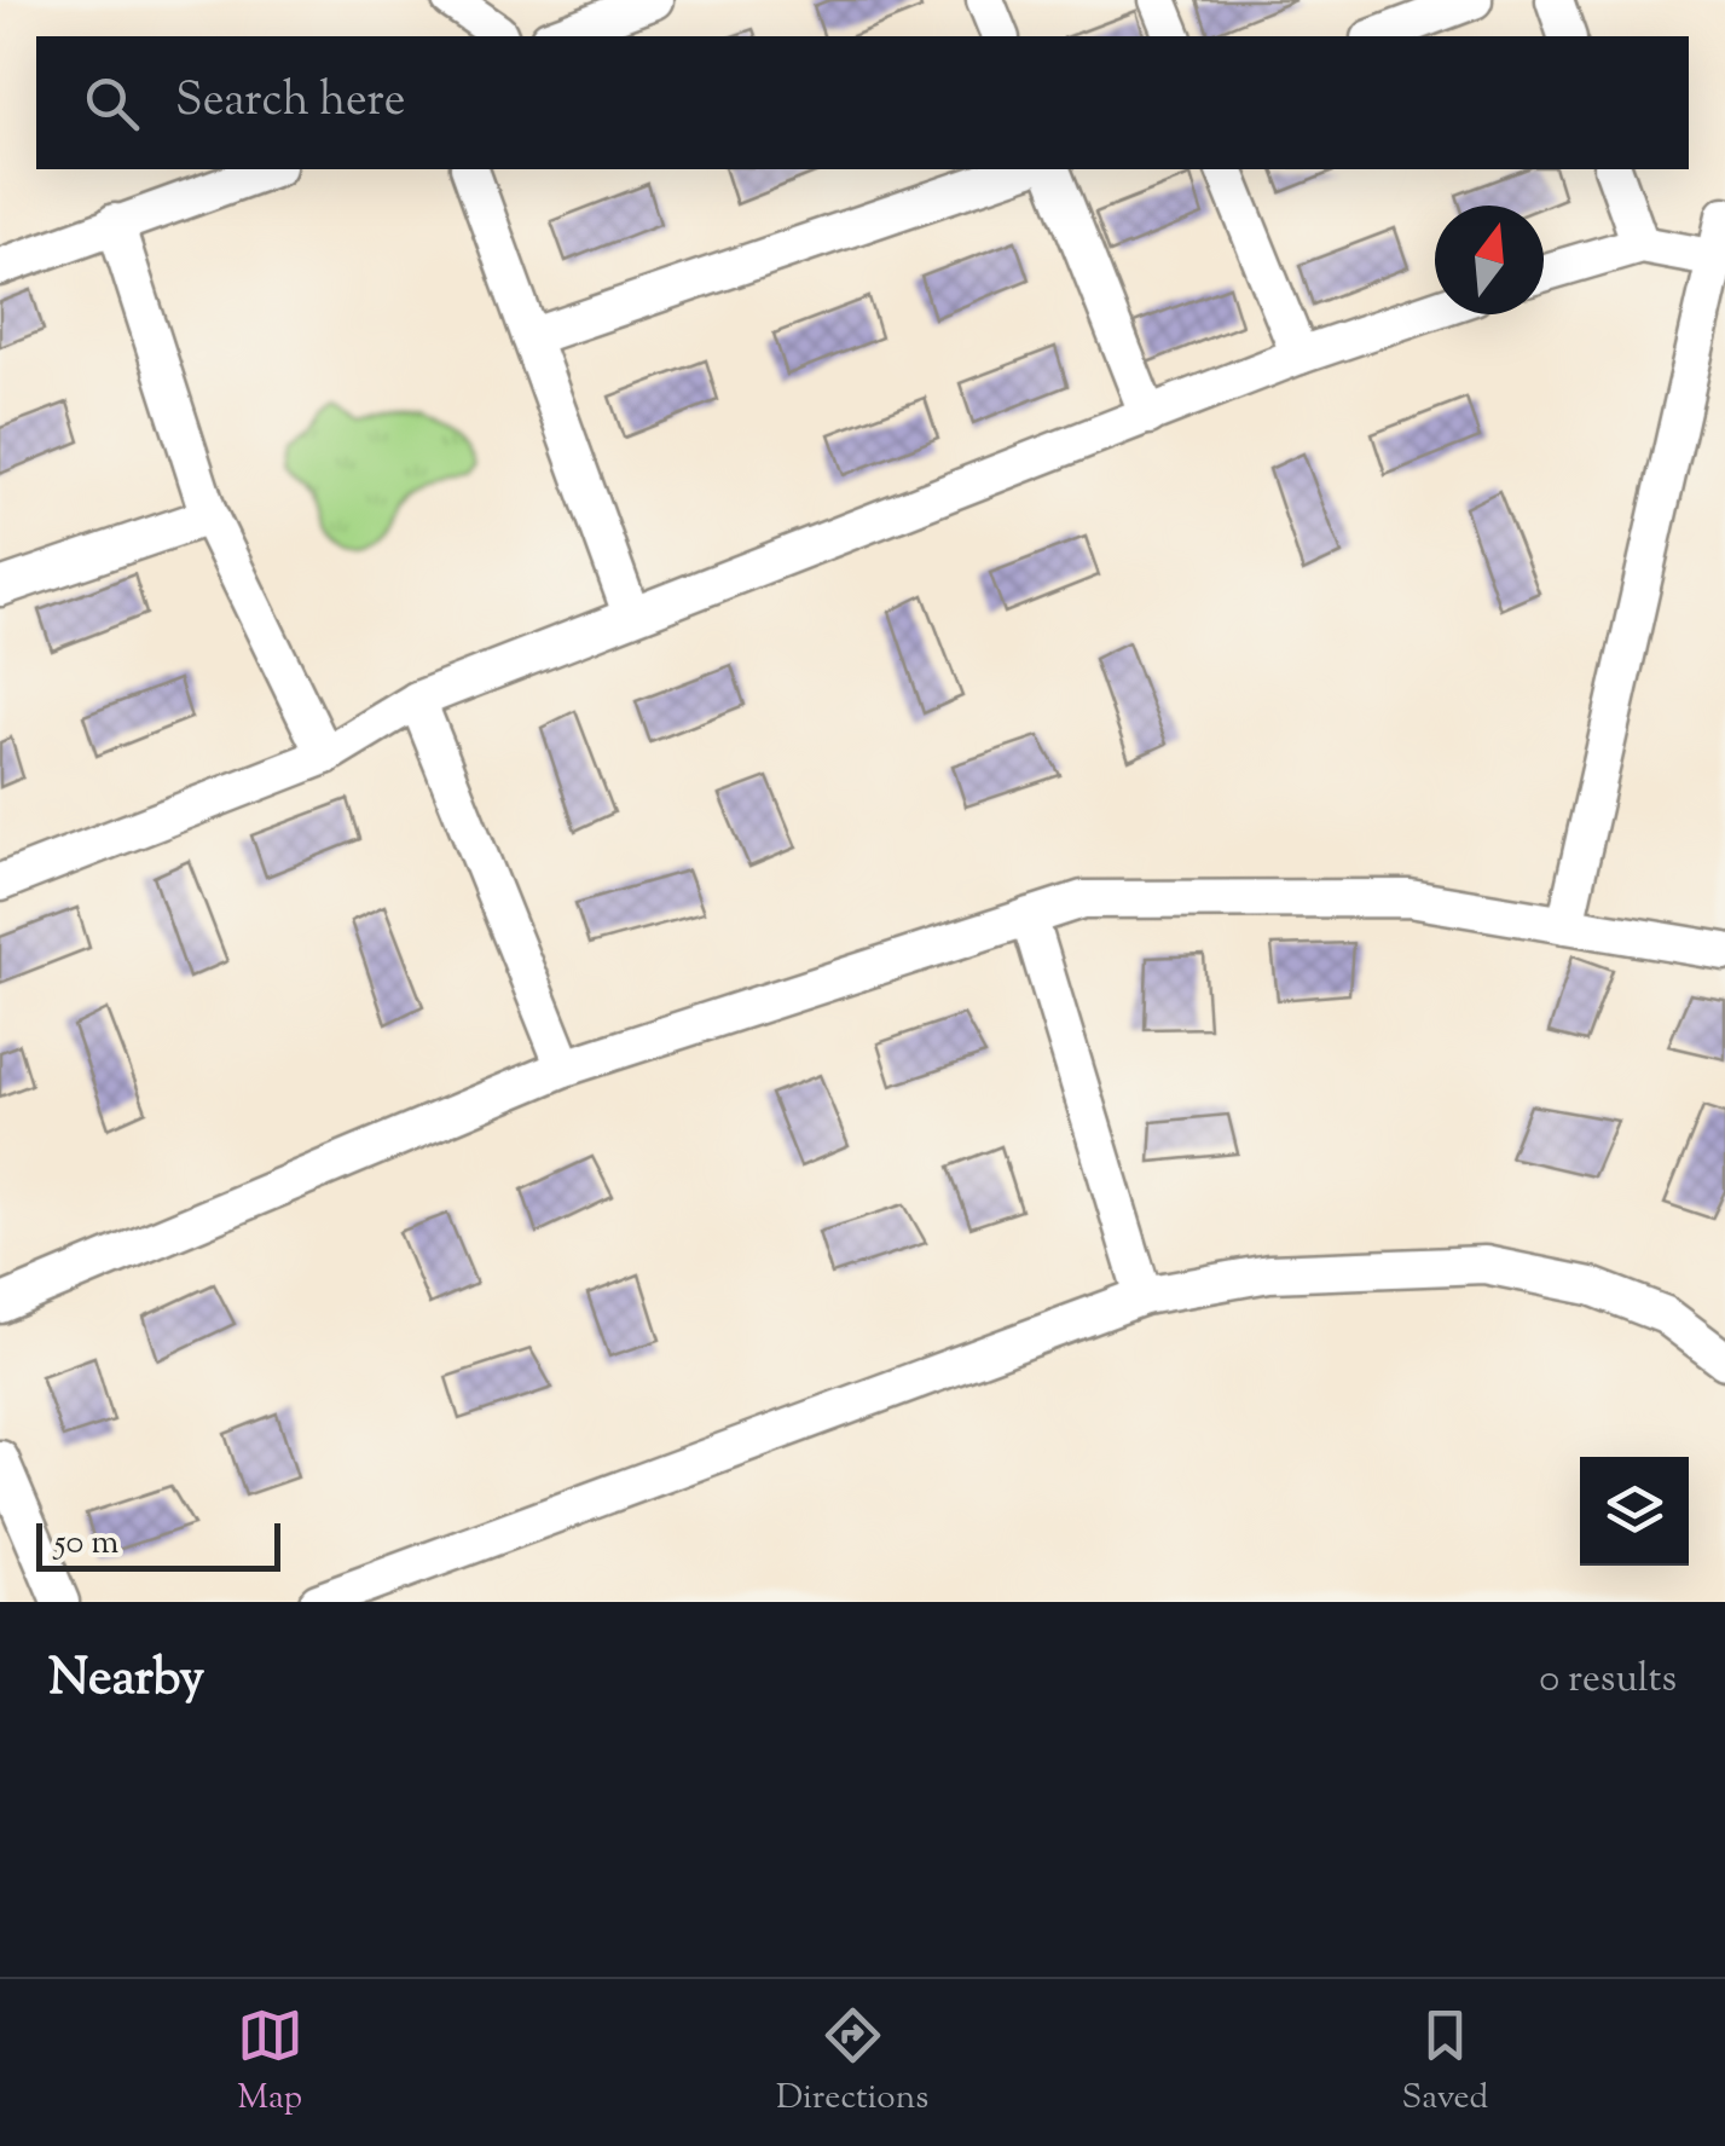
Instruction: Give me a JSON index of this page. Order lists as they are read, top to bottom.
{
  "scale_bar": "50 m",
  "north": "top",
  "page": {
    "search": "Search here",
    "scale": "50 m",
    "heading": ["Nearby", "0 results"],
    "nav": ["Map", "Directions", "Saved"]
  }
}
